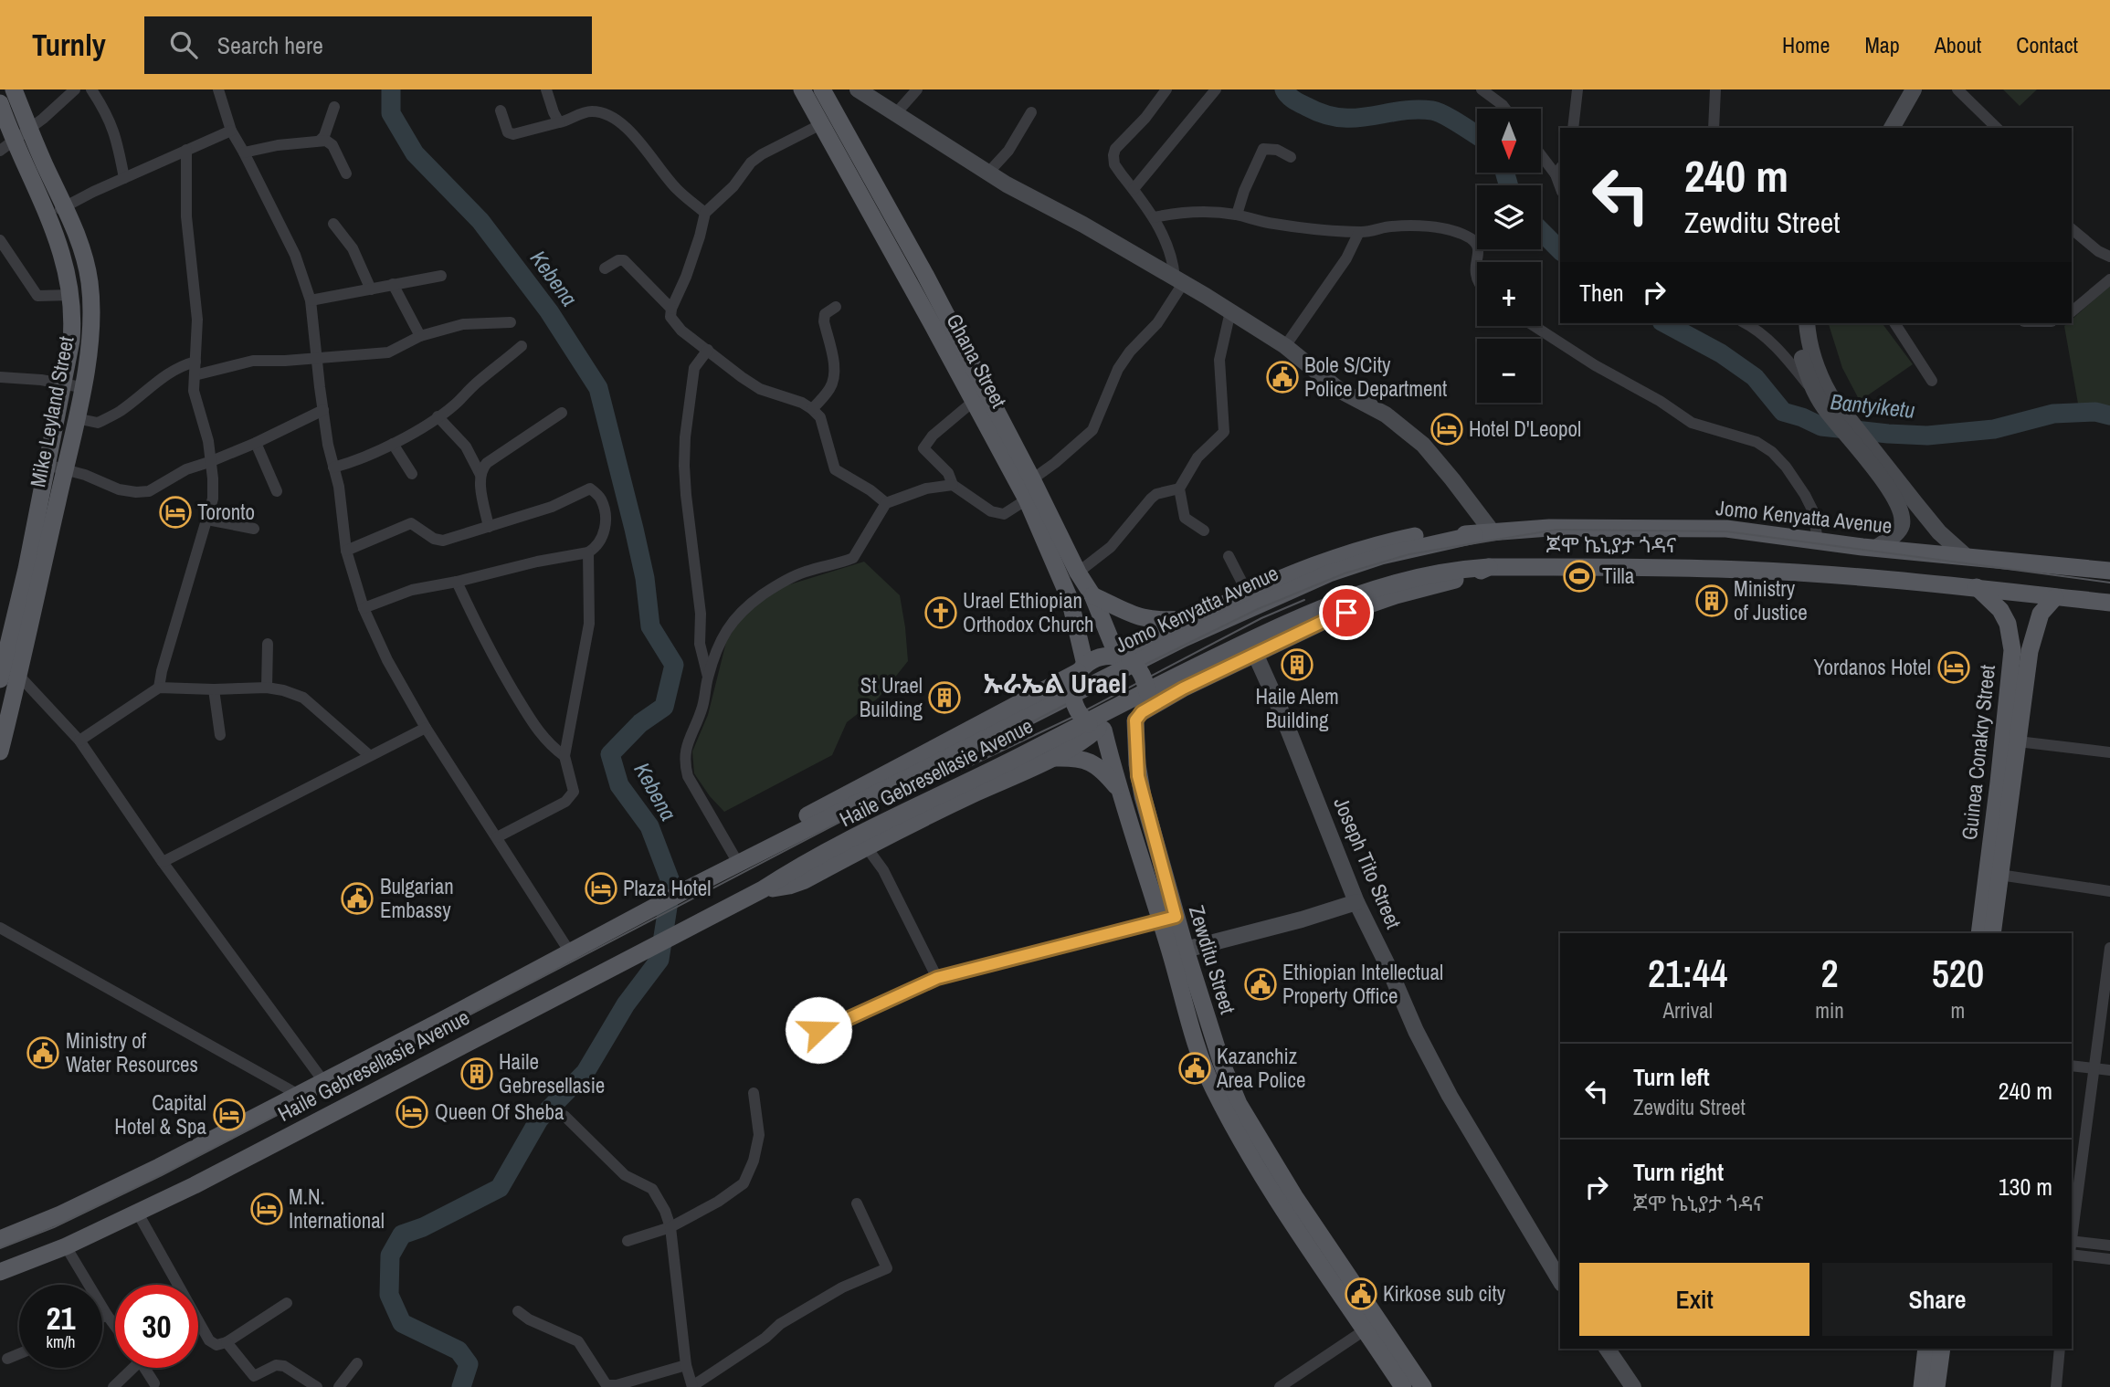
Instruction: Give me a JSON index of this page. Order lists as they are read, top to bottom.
{
  "streets": {
    "main road": [
      "Ghana Street",
      "Mike Leyland Street",
      "Jomo Kenyatta Avenue",
      "ጆሞ ኬኒያታ ጎዳና",
      "Guinea Conakry Street",
      "Haile Gebresellasie Avenue",
      "Joseph Tito Street",
      "Zewditu Street"
    ]
  },
  "crossings": [
    ["Ghana Street", "ጆሞ ኬኒያታ ጎዳና"],
    ["Ghana Street", "Haile Gebresellasie Avenue"],
    ["Ghana Street", "Zewditu Street"],
    ["Jomo Kenyatta Avenue", "Haile Gebresellasie Avenue"],
    ["ጆሞ ኬኒያታ ጎዳና", "Guinea Conakry Street"],
    ["ጆሞ ኬኒያታ ጎዳና", "Haile Gebresellasie Avenue"],
    ["ጆሞ ኬኒያታ ጎዳና", "Joseph Tito Street"],
    ["ጆሞ ኬኒያታ ጎዳና", "Zewditu Street"],
    ["Haile Gebresellasie Avenue", "Zewditu Street"]
  ],
  "districts": ["ኡራኤል Urael"],
  "water": ["Kebena", "Bantyiketu"],
  "places": {
    "public building": [
      "Bole S/City Police Department",
      "Bulgarian Embassy",
      "Ethiopian Intellectual Property Office",
      "Ministry of Water Resources",
      "Kazanchiz Area Police",
      "Kirkose sub city"
    ],
    "hotel": [
      "Hotel D'Leopol",
      "Toronto",
      "Yordanos Hotel",
      "Plaza Hotel",
      "Queen Of Sheba",
      "Capital Hotel & Spa",
      "M.N. International"
    ],
    "sports": ["Tilla"],
    "building": [
      "Ministry of Justice",
      "Haile Alem Building",
      "St Urael Building",
      "Haile Gebresellasie"
    ],
    "church": ["Urael Ethiopian Orthodox Church"]
  },
  "north": "bottom",
  "page": {
    "header": "Turnly",
    "search": "Search here",
    "nav": [
      "Home",
      "Map",
      "About",
      "Contact"
    ],
    "map_buttons": ["+", "−"],
    "turn": ["240 m", "Zewditu Street"],
    "then": "Then",
    "eta": [
      "21:44",
      "Arrival",
      "2",
      "min",
      "520",
      "m"
    ],
    "list": [
      {
        "name": "Turn left",
        "note": "Zewditu Street",
        "value": "240 m"
      },
      {
        "name": "Turn right",
        "note": "ጆሞ ኬኒያታ ጎዳና",
        "value": "130 m"
      }
    ],
    "buttons": ["Exit", "Share"],
    "speed": "21 km/h",
    "limit": "30"
  }
}
